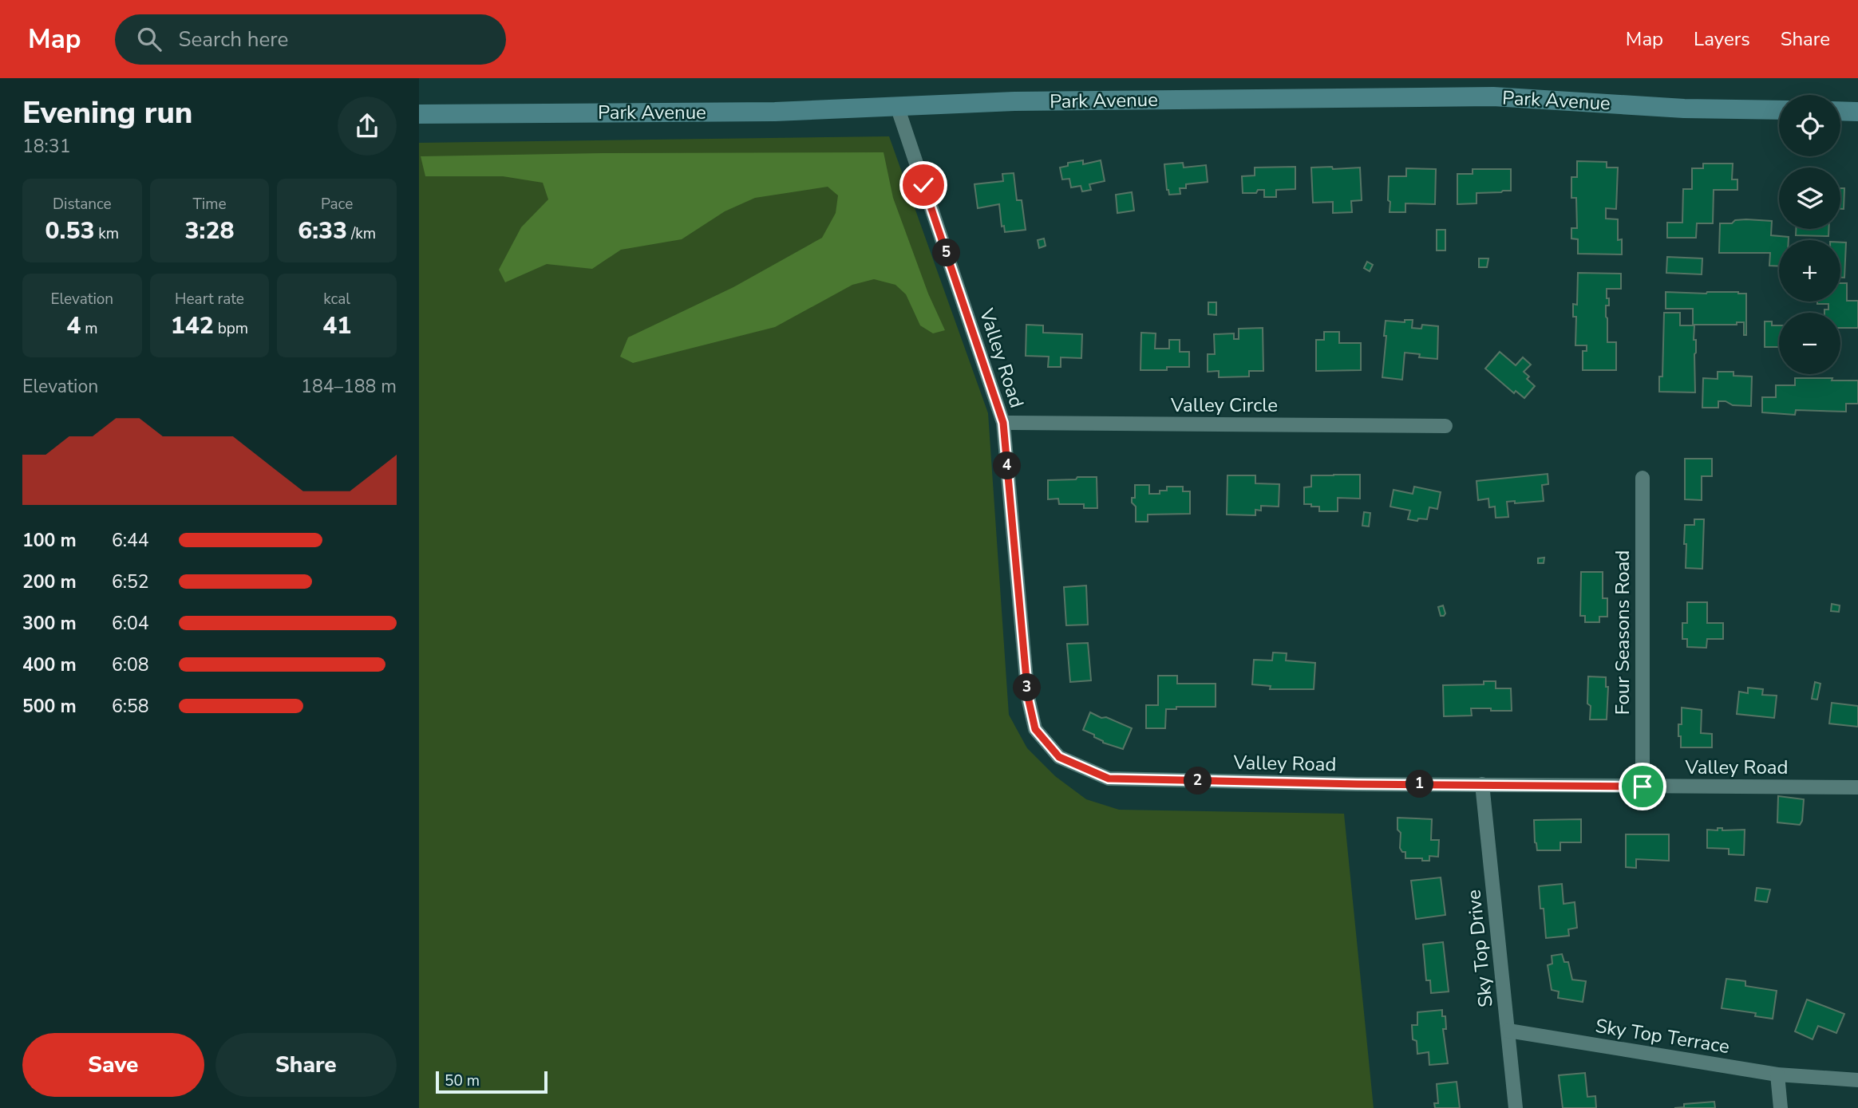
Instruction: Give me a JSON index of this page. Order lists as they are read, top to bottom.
{
  "streets": {
    "main road": ["Park Avenue"],
    "street": [
      "Valley Road",
      "Valley Circle",
      "Four Seasons Road",
      "Sky Top Drive",
      "Sky Top Terrace"
    ]
  },
  "crossings": [
    ["Park Avenue", "Valley Road"],
    ["Valley Road", "Valley Circle"],
    ["Valley Road", "Four Seasons Road"],
    ["Valley Road", "Sky Top Drive"],
    ["Sky Top Drive", "Sky Top Terrace"]
  ],
  "scale_bar": "50 m",
  "page": {
    "header": "Map",
    "search": "Search here",
    "nav": ["Map", "Layers", "Share"],
    "heading": ["Evening run", "18:31"],
    "map_buttons": ["+", "−"],
    "stats": [
      ["Distance", "0.53 km"],
      ["Time", "3:28"],
      ["Pace", "6:33 /km"],
      ["Elevation", "4 m"],
      ["Heart rate", "142 bpm"],
      ["kcal", "41"]
    ],
    "pins": [
      "5",
      "4",
      "3",
      "2",
      "1"
    ],
    "chart": ["Elevation", "184–188 m"],
    "list": [
      {
        "name": "100 m",
        "note": "6:44"
      },
      {
        "name": "200 m",
        "note": "6:52"
      },
      {
        "name": "300 m",
        "note": "6:04"
      },
      {
        "name": "400 m",
        "note": "6:08"
      },
      {
        "name": "500 m",
        "note": "6:58"
      }
    ],
    "buttons": ["Save", "Share"],
    "scale": "50 m"
  }
}
